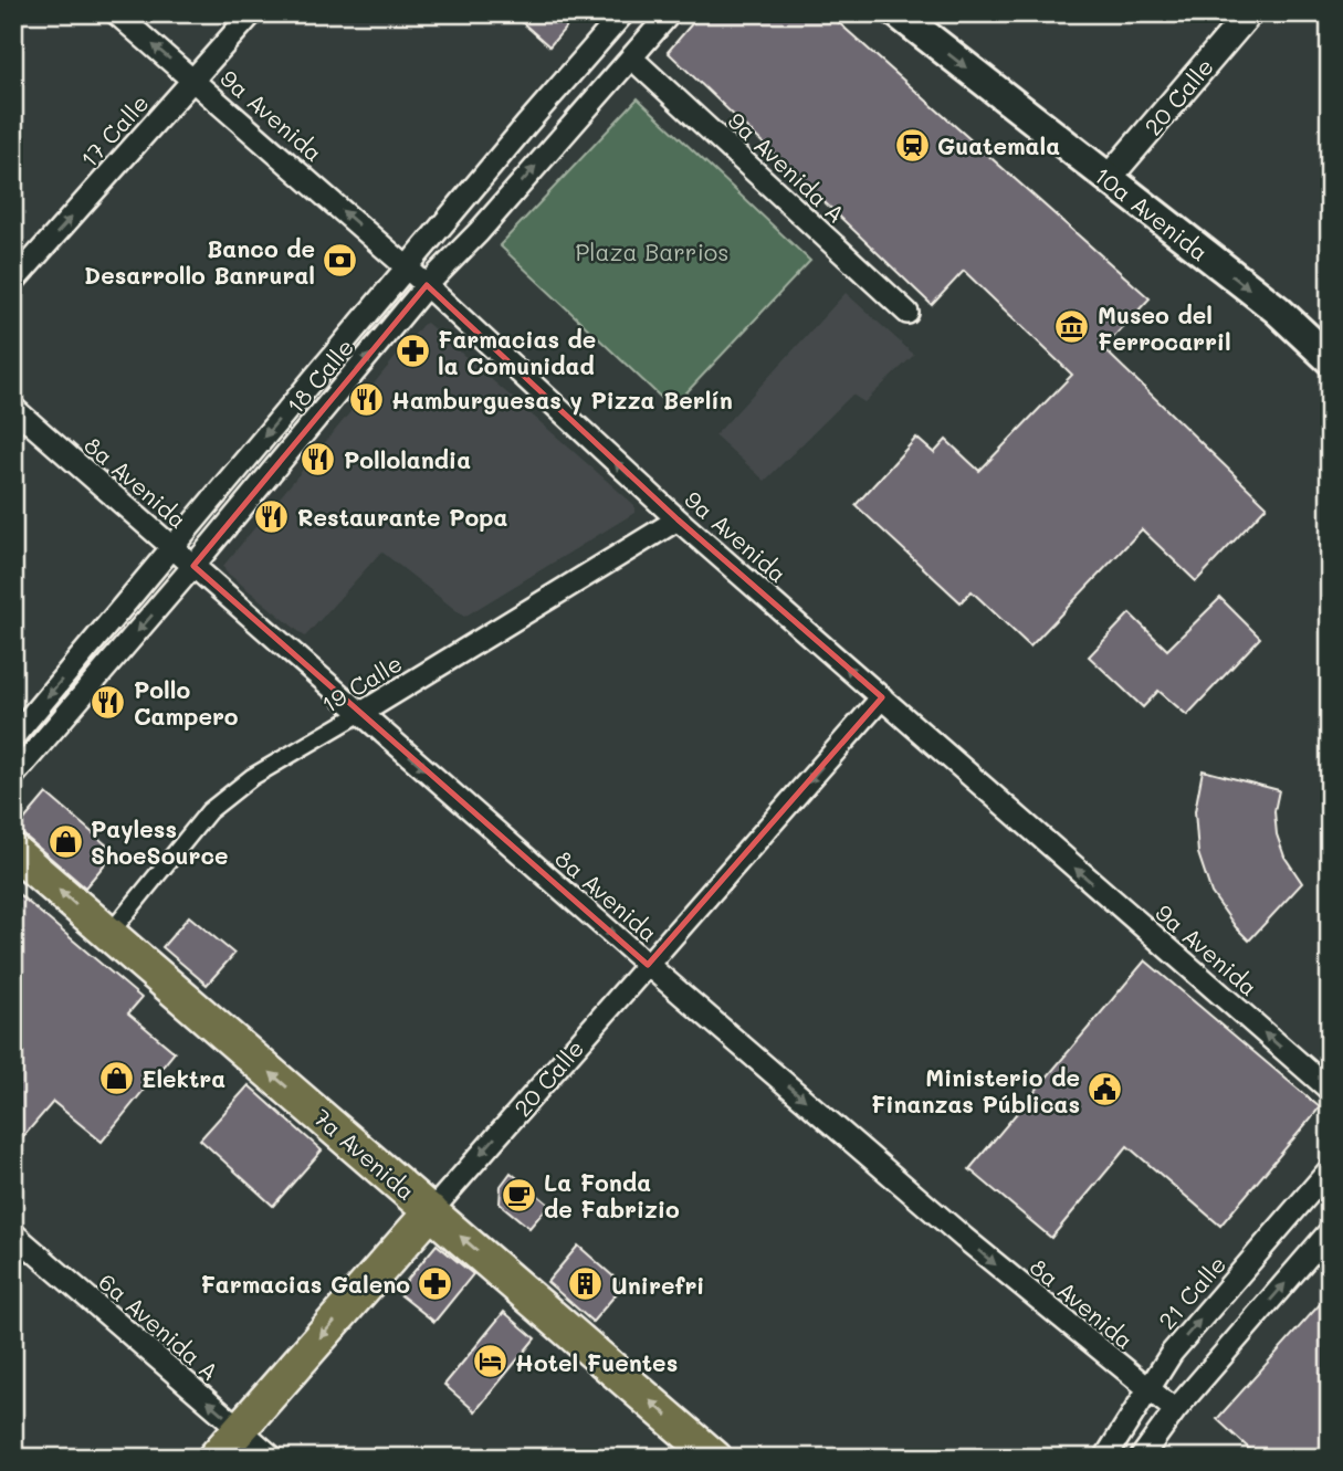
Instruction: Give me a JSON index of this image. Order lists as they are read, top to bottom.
{
  "streets": {
    "main road": ["20 Calle", "10a Avenida", "7a Avenida"],
    "street": [
      "9a Avenida",
      "17 Calle",
      "9a Avenida A",
      "18 Calle",
      "8a Avenida",
      "19 Calle",
      "21 Calle",
      "6a Avenida A"
    ]
  },
  "crossings": [
    ["20 Calle", "9a Avenida"],
    ["20 Calle", "10a Avenida"],
    ["20 Calle", "8a Avenida"],
    ["20 Calle", "7a Avenida"],
    ["20 Calle", "6a Avenida A"],
    ["9a Avenida", "17 Calle"],
    ["9a Avenida", "18 Calle"],
    ["9a Avenida", "19 Calle"],
    ["9a Avenida A", "18 Calle"],
    ["18 Calle", "8a Avenida"],
    ["8a Avenida", "19 Calle"],
    ["8a Avenida", "21 Calle"],
    ["19 Calle", "7a Avenida"]
  ],
  "one_way": [
    "20 Calle",
    "9a Avenida",
    "17 Calle",
    "10a Avenida",
    "8a Avenida",
    "7a Avenida",
    "6a Avenida A"
  ],
  "parks": ["Plaza Barrios"],
  "places": {
    "station": ["Guatemala"],
    "bank": ["Banco de Desarrollo Banrural"],
    "museum": ["Museo del Ferrocarril"],
    "pharmacy": ["Farmacias de la Comunidad", "Farmacias Galeno"],
    "restaurant": [
      "Hamburguesas y Pizza Berlín",
      "Pollolandia",
      "Restaurante Popa",
      "Pollo Campero"
    ],
    "shop": ["Payless ShoeSource", "Elektra"],
    "public building": ["Ministerio de Finanzas Públicas"],
    "cafe": ["La Fonda de Fabrizio"],
    "building": ["Unirefri"],
    "hotel": ["Hotel Fuentes"]
  }
}
